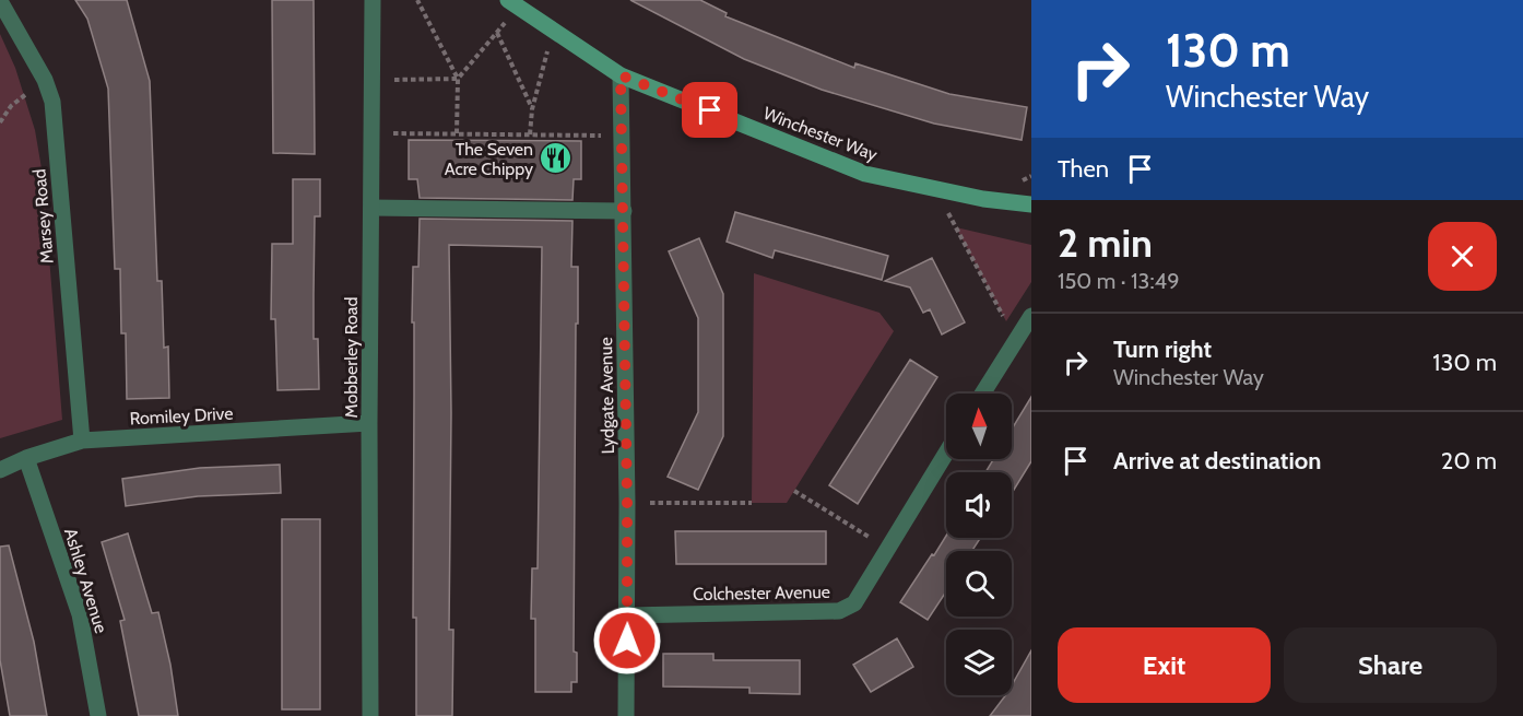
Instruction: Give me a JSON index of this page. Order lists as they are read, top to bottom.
{
  "streets": {
    "street": [
      "Winchester Way",
      "Marsey Road",
      "Mobberley Road",
      "Lydgate Avenue",
      "Romiley Drive",
      "Ashley Avenue",
      "Colchester Avenue"
    ]
  },
  "crossings": [
    ["Winchester Way", "Lydgate Avenue"],
    ["Marsey Road", "Romiley Drive"],
    ["Mobberley Road", "Romiley Drive"],
    ["Lydgate Avenue", "Colchester Avenue"],
    ["Romiley Drive", "Ashley Avenue"]
  ],
  "places": {
    "restaurant": ["The Seven Acre Chippy"]
  },
  "north": "top",
  "page": {
    "turn": ["130 m", "Winchester Way"],
    "then": "Then",
    "heading": ["2 min", "150 m · 13:49"],
    "list": [
      {
        "name": "Turn right",
        "note": "Winchester Way",
        "value": "130 m"
      },
      {
        "name": "Arrive at destination",
        "value": "20 m"
      }
    ],
    "buttons": ["Exit", "Share"]
  }
}
